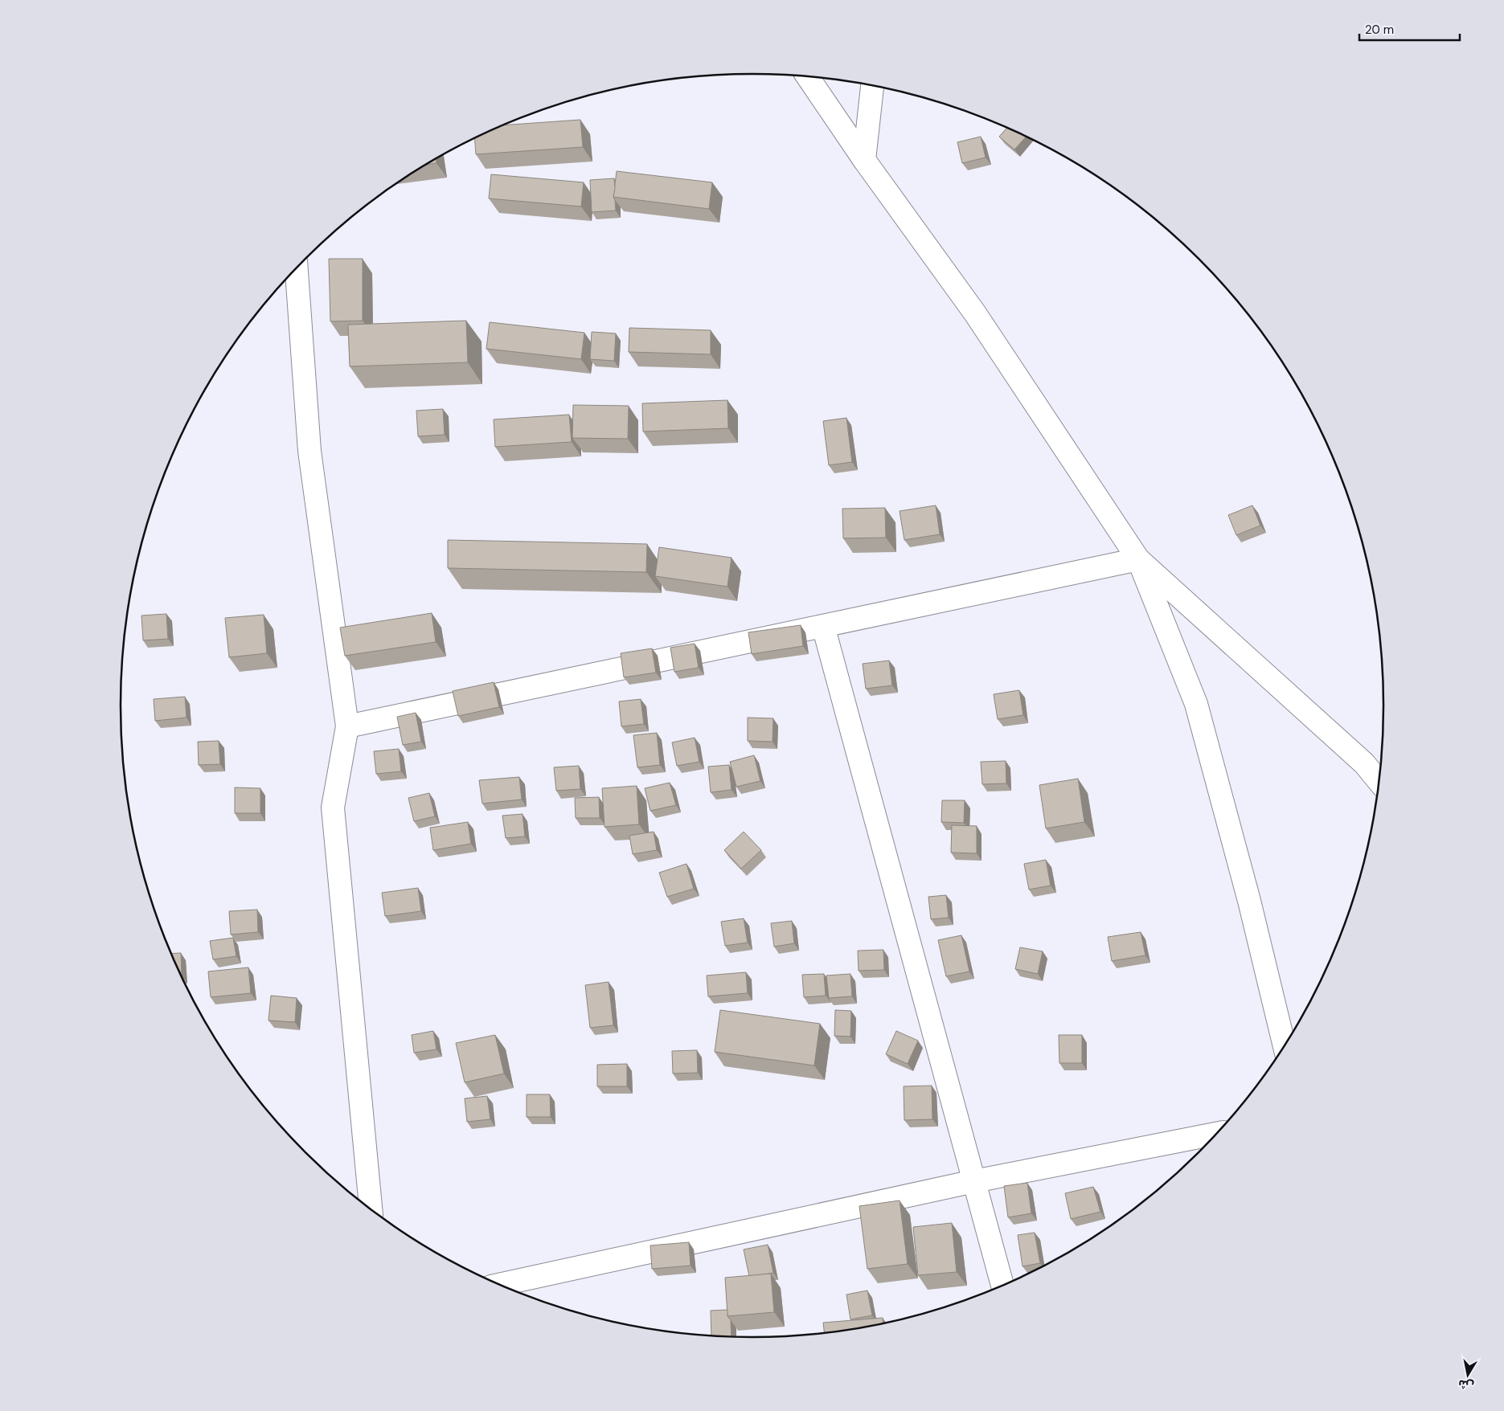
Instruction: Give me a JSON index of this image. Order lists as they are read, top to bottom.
{
  "scale_bar": "20 m",
  "north": "bottom"
}
